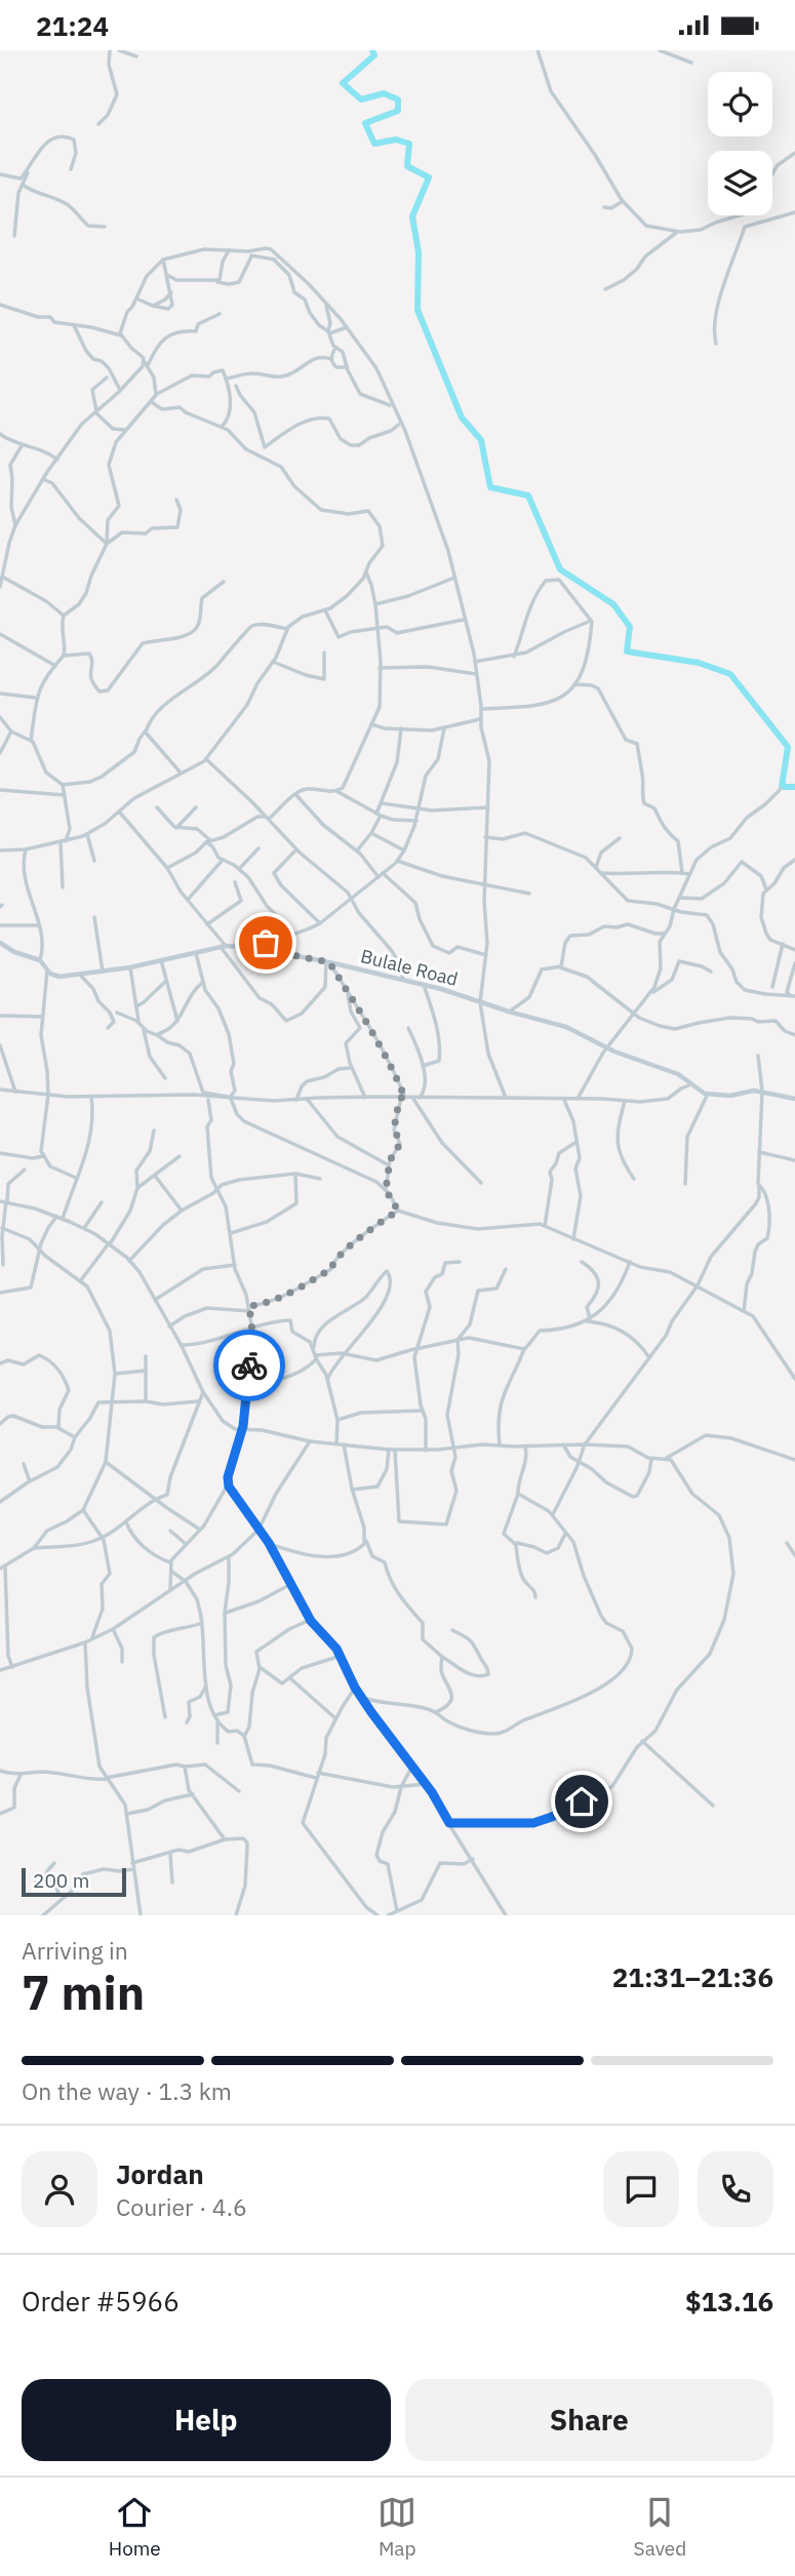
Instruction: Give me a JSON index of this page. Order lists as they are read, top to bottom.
{
  "streets": {
    "street": ["Bulale Road"]
  },
  "scale_bar": "200 m",
  "page": {
    "status": "21:24",
    "scale": "200 m",
    "heading": ["7 min", "Arriving in", "21:31–21:36"],
    "panel": [
      "Jordan",
      "Courier · 4.6",
      "Order #5966",
      "$13.16"
    ],
    "bar": "On the way · 1.3 km",
    "buttons": ["Help", "Share"],
    "tabs": ["Home", "Map", "Saved"]
  }
}
